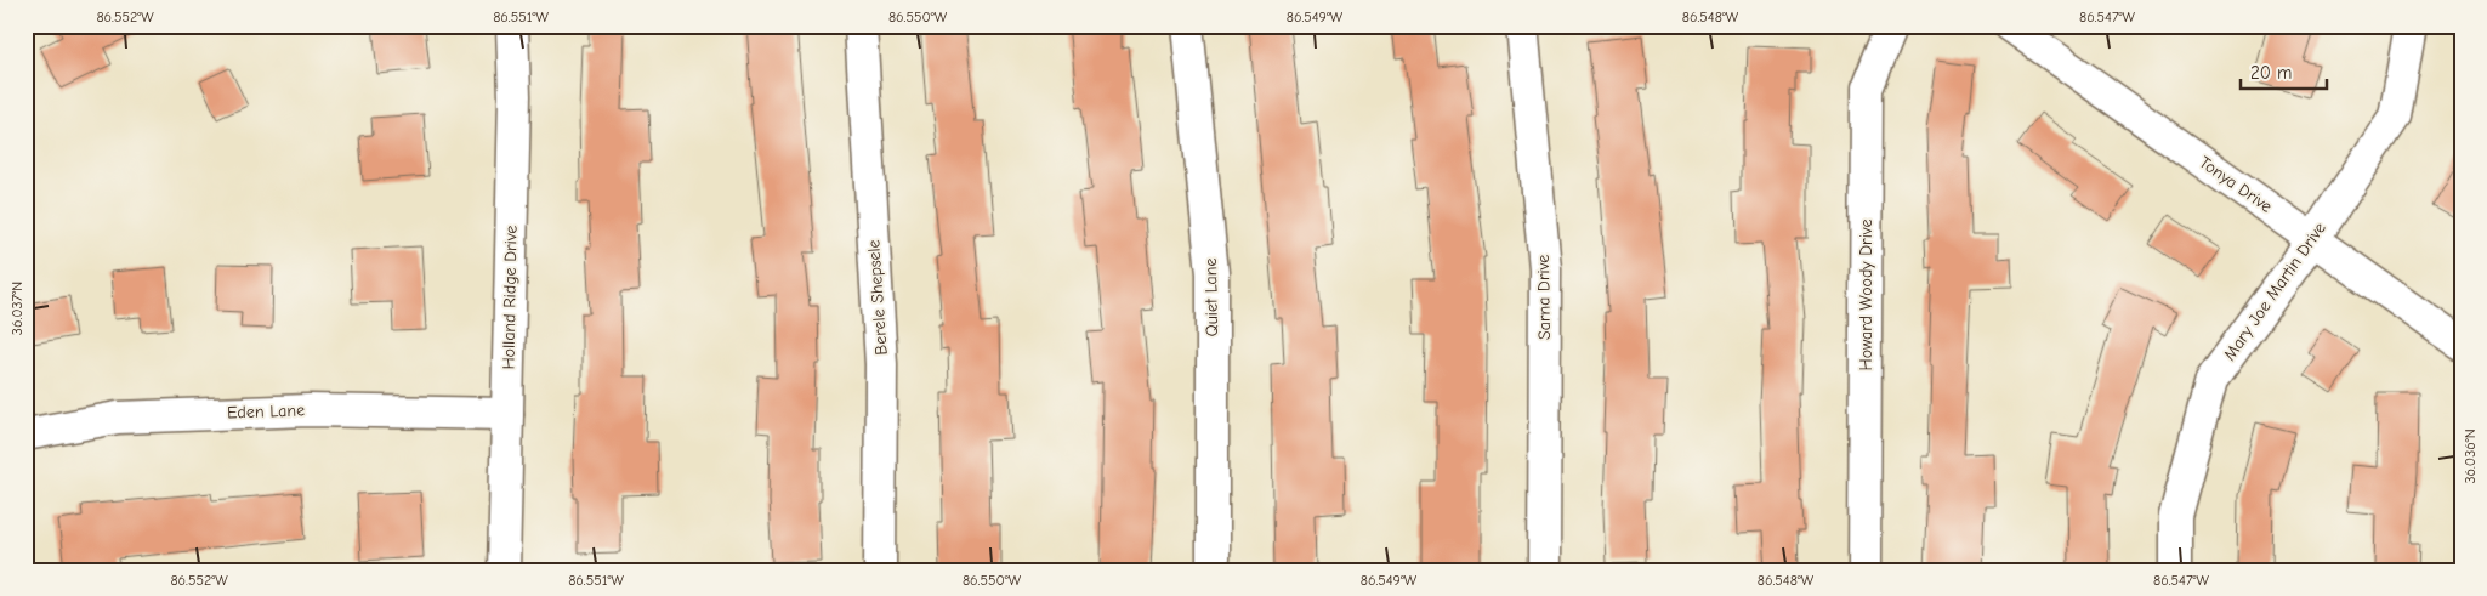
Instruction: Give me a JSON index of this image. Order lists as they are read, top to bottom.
{
  "streets": {
    "street": [
      "Tonya Drive",
      "Mary Joe Martin Drive",
      "Howard Woody Drive",
      "Holland Ridge Drive",
      "Berele Shepsele",
      "Quiet Lane",
      "Sarna Drive",
      "Eden Lane"
    ]
  },
  "crossings": [
    ["Tonya Drive", "Mary Joe Martin Drive"],
    ["Holland Ridge Drive", "Eden Lane"]
  ],
  "scale_bar": "20 m",
  "coordinates": [
    "86.552°W",
    "86.551°W",
    "86.550°W",
    "86.549°W",
    "86.548°W",
    "86.547°W",
    "36.037°N",
    "36.036°N"
  ]
}
